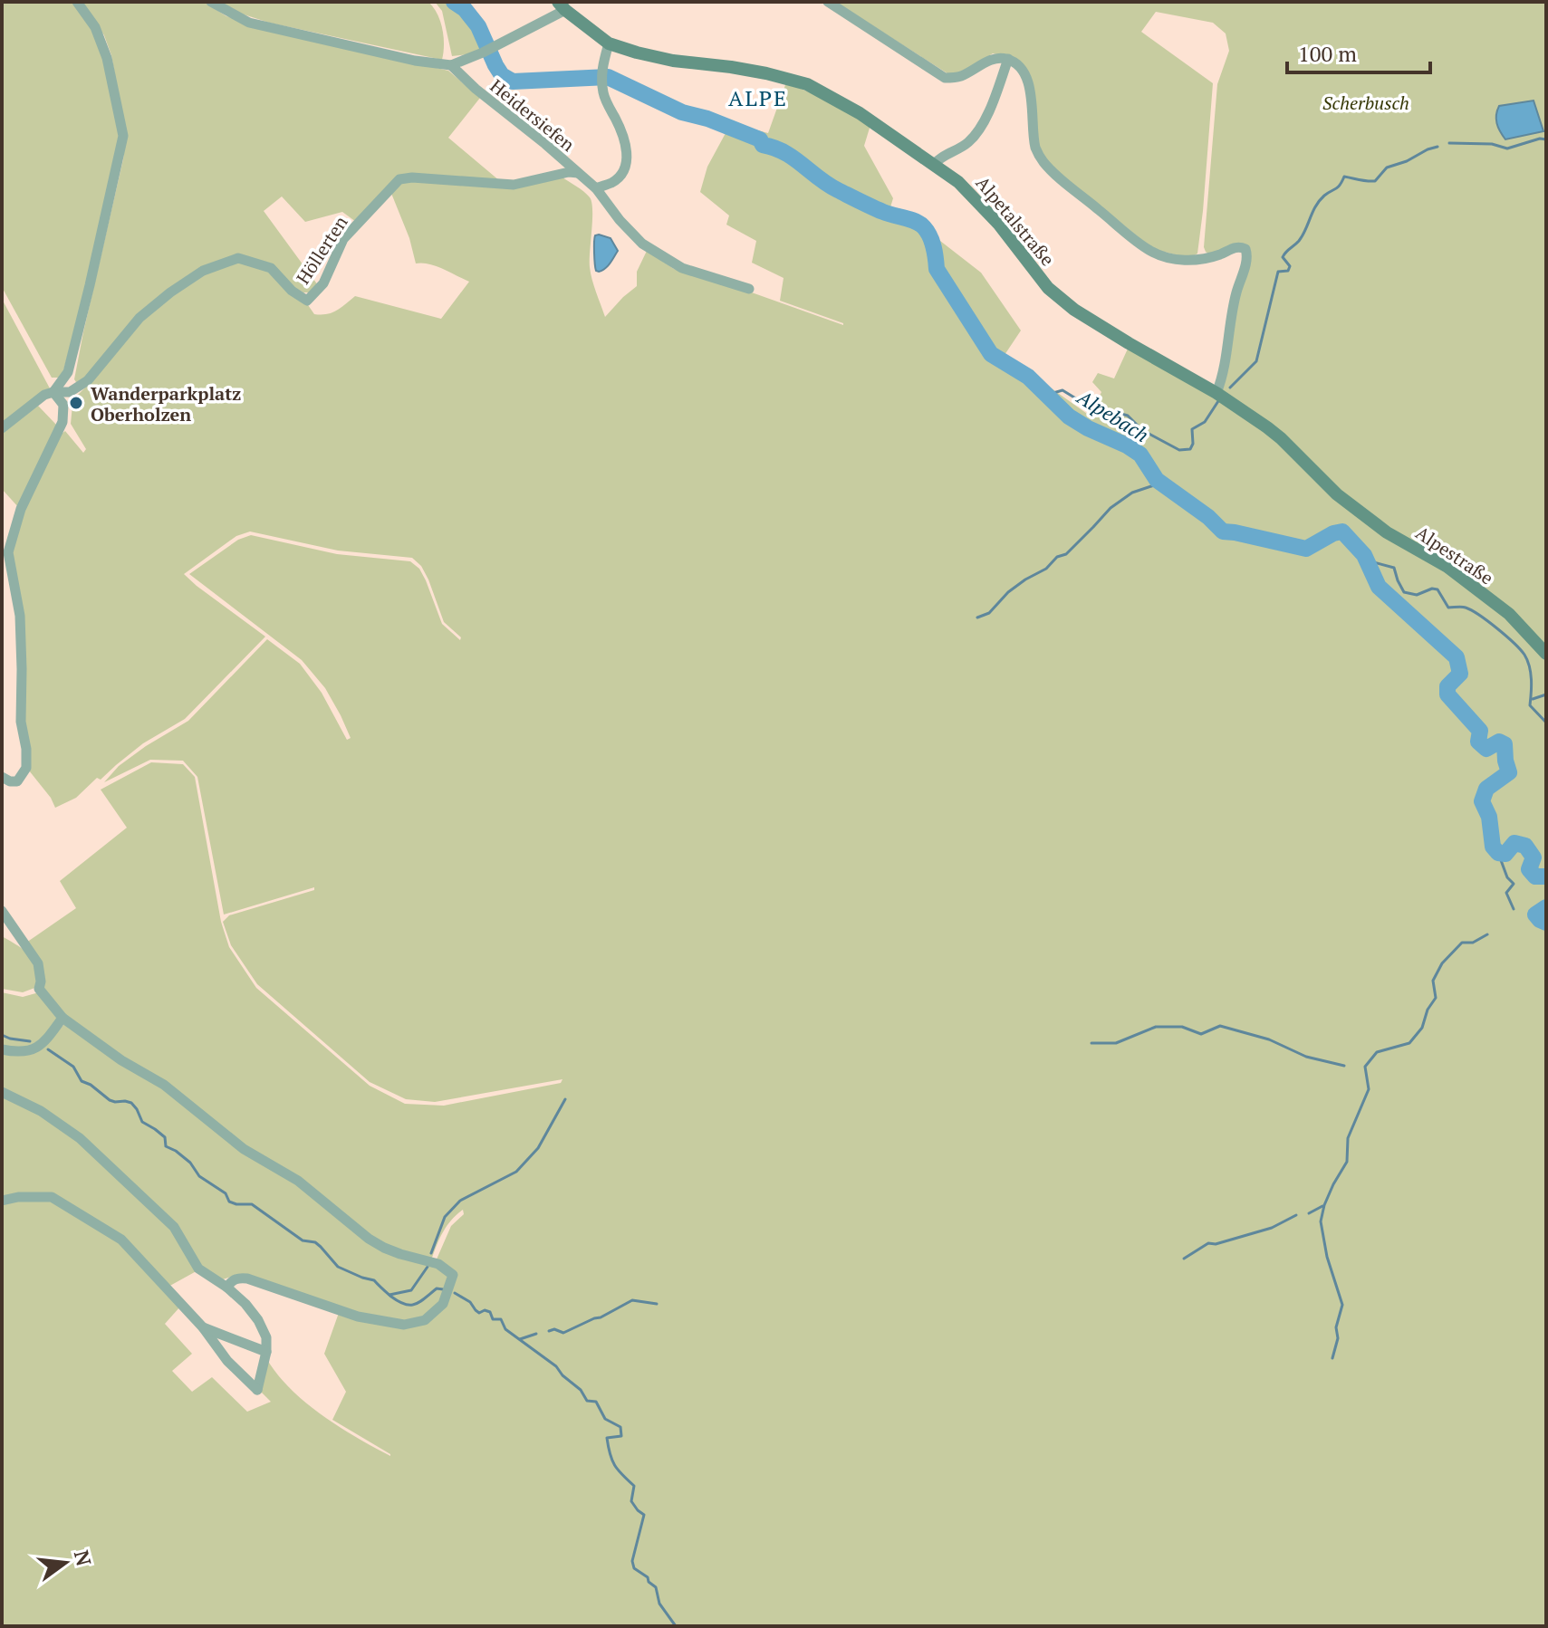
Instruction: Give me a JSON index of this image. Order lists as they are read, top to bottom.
{
  "streets": {
    "main road": ["Alpetalstraße", "Alpestraße"],
    "street": ["Heidersiefen", "Höllerten"]
  },
  "crossings": [
    ["Heidersiefen", "Höllerten"],
    ["Alpetalstraße", "Alpestraße"]
  ],
  "districts": ["ALPE"],
  "water": ["Alpebach"],
  "parks": ["Scherbusch"],
  "places": ["Wanderparkplatz Oberholzen"],
  "scale_bar": "100 m",
  "north": "right"
}
